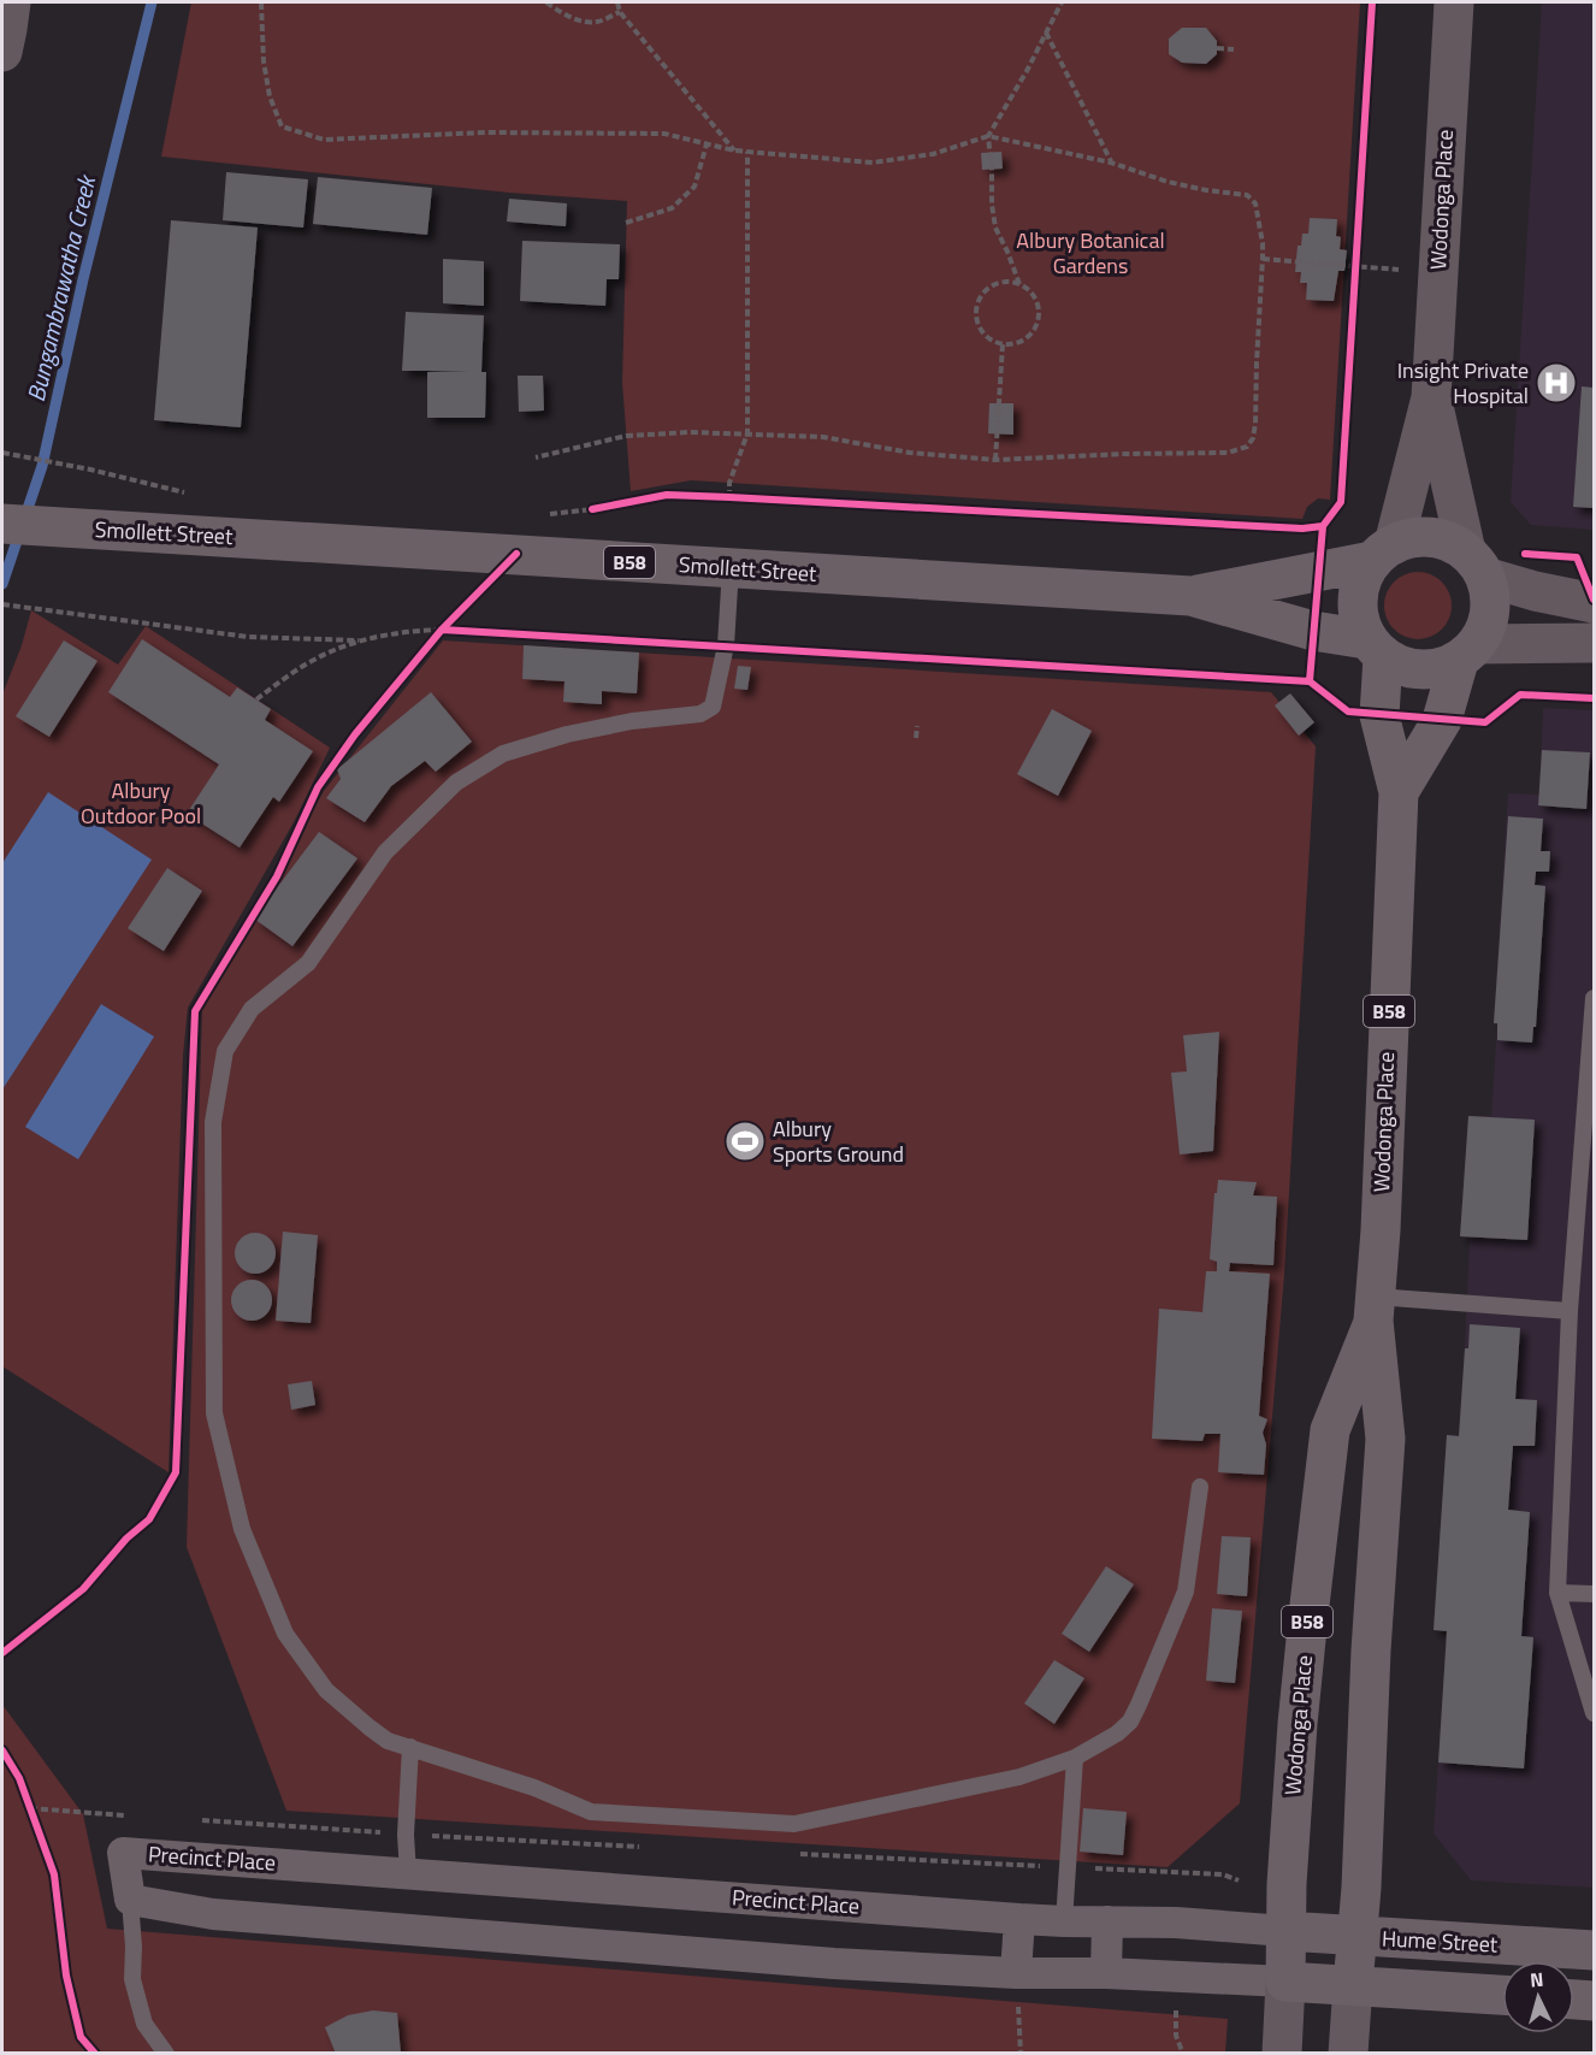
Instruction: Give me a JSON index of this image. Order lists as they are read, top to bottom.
{
  "streets": {
    "main road": [
      "Wodonga Place",
      "Smollett Street",
      "B58",
      "Hume Street"
    ],
    "street": ["Precinct Place"]
  },
  "crossings": [
    ["Wodonga Place", "Smollett Street"],
    ["Wodonga Place", "B58"],
    ["Wodonga Place", "Precinct Place"],
    ["Wodonga Place", "Hume Street"],
    ["Smollett Street", "B58"],
    ["Precinct Place", "Hume Street"]
  ],
  "water": ["Bungambrawatha Creek"],
  "parks": ["Albury Botanical Gardens", "Albury Outdoor Pool"],
  "places": {
    "hospital": ["Insight Private Hospital"],
    "sports": ["Albury Sports Ground"]
  },
  "north": "top"
}
